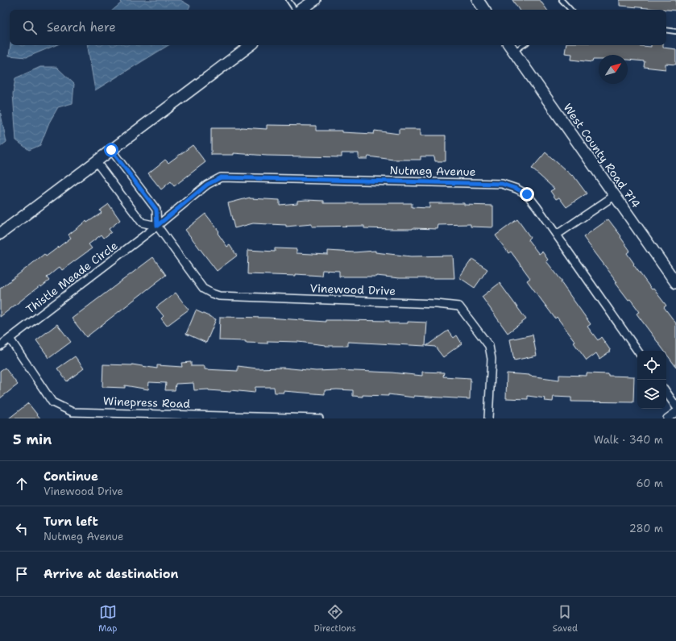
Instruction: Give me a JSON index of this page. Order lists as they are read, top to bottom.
{
  "streets": {
    "main road": ["West County Road 714"],
    "street": [
      "Nutmeg Avenue",
      "Thistle Meade Circle",
      "Vinewood Drive",
      "Winepress Road"
    ]
  },
  "crossings": [
    ["Nutmeg Avenue", "Thistle Meade Circle"],
    ["Nutmeg Avenue", "Vinewood Drive"],
    ["Thistle Meade Circle", "Vinewood Drive"],
    ["Thistle Meade Circle", "Winepress Road"]
  ],
  "north": "top right",
  "page": {
    "search": "Search here",
    "heading": ["5 min", "Walk · 340 m"],
    "list": [
      ["Continue", "Vinewood Drive", "60 m"],
      ["Turn left", "Nutmeg Avenue", "280 m"],
      "Arrive at destination"
    ],
    "nav": ["Map", "Directions", "Saved"]
  }
}
